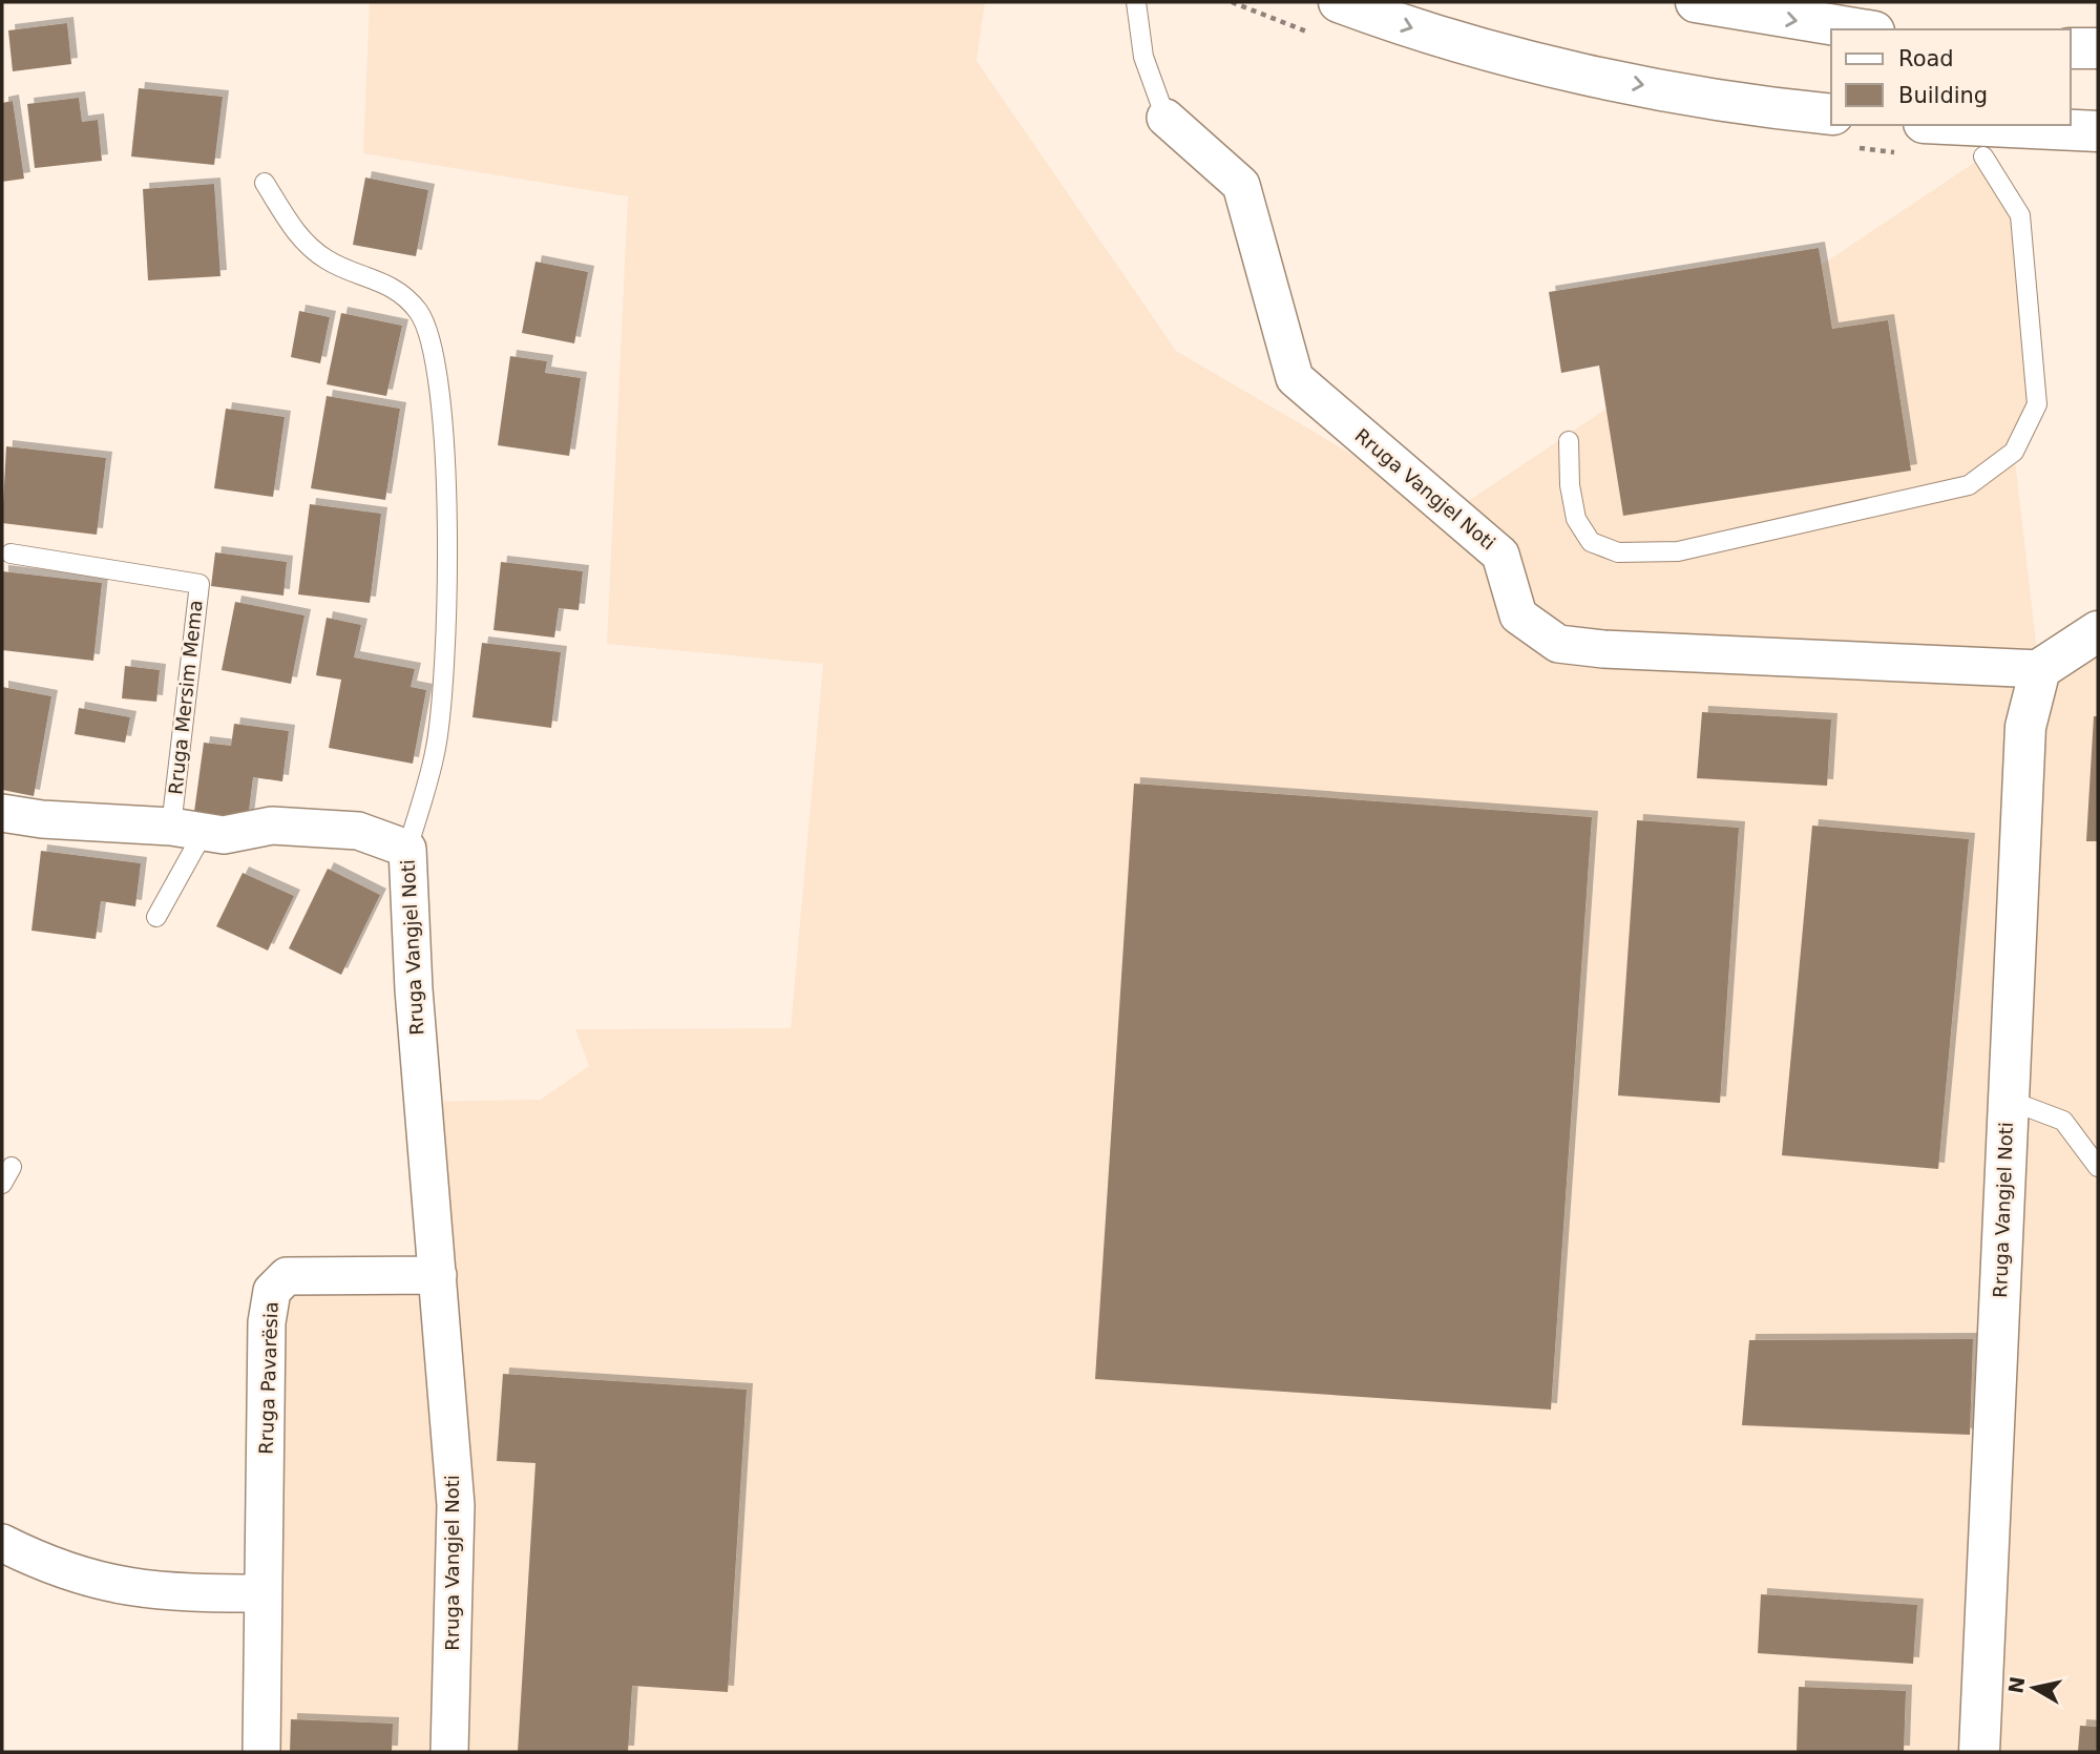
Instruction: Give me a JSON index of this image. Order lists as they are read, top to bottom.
{
  "streets": {
    "main road": ["Rruga Vangjel Noti"],
    "street": ["Rruga Pavarësia"],
    "lane": ["Rruga Mersim Mema"]
  },
  "crossings": [
    ["Rruga Vangjel Noti", "Rruga Pavarësia"]
  ],
  "legend": ["Road", "Building"],
  "north": "left"
}
